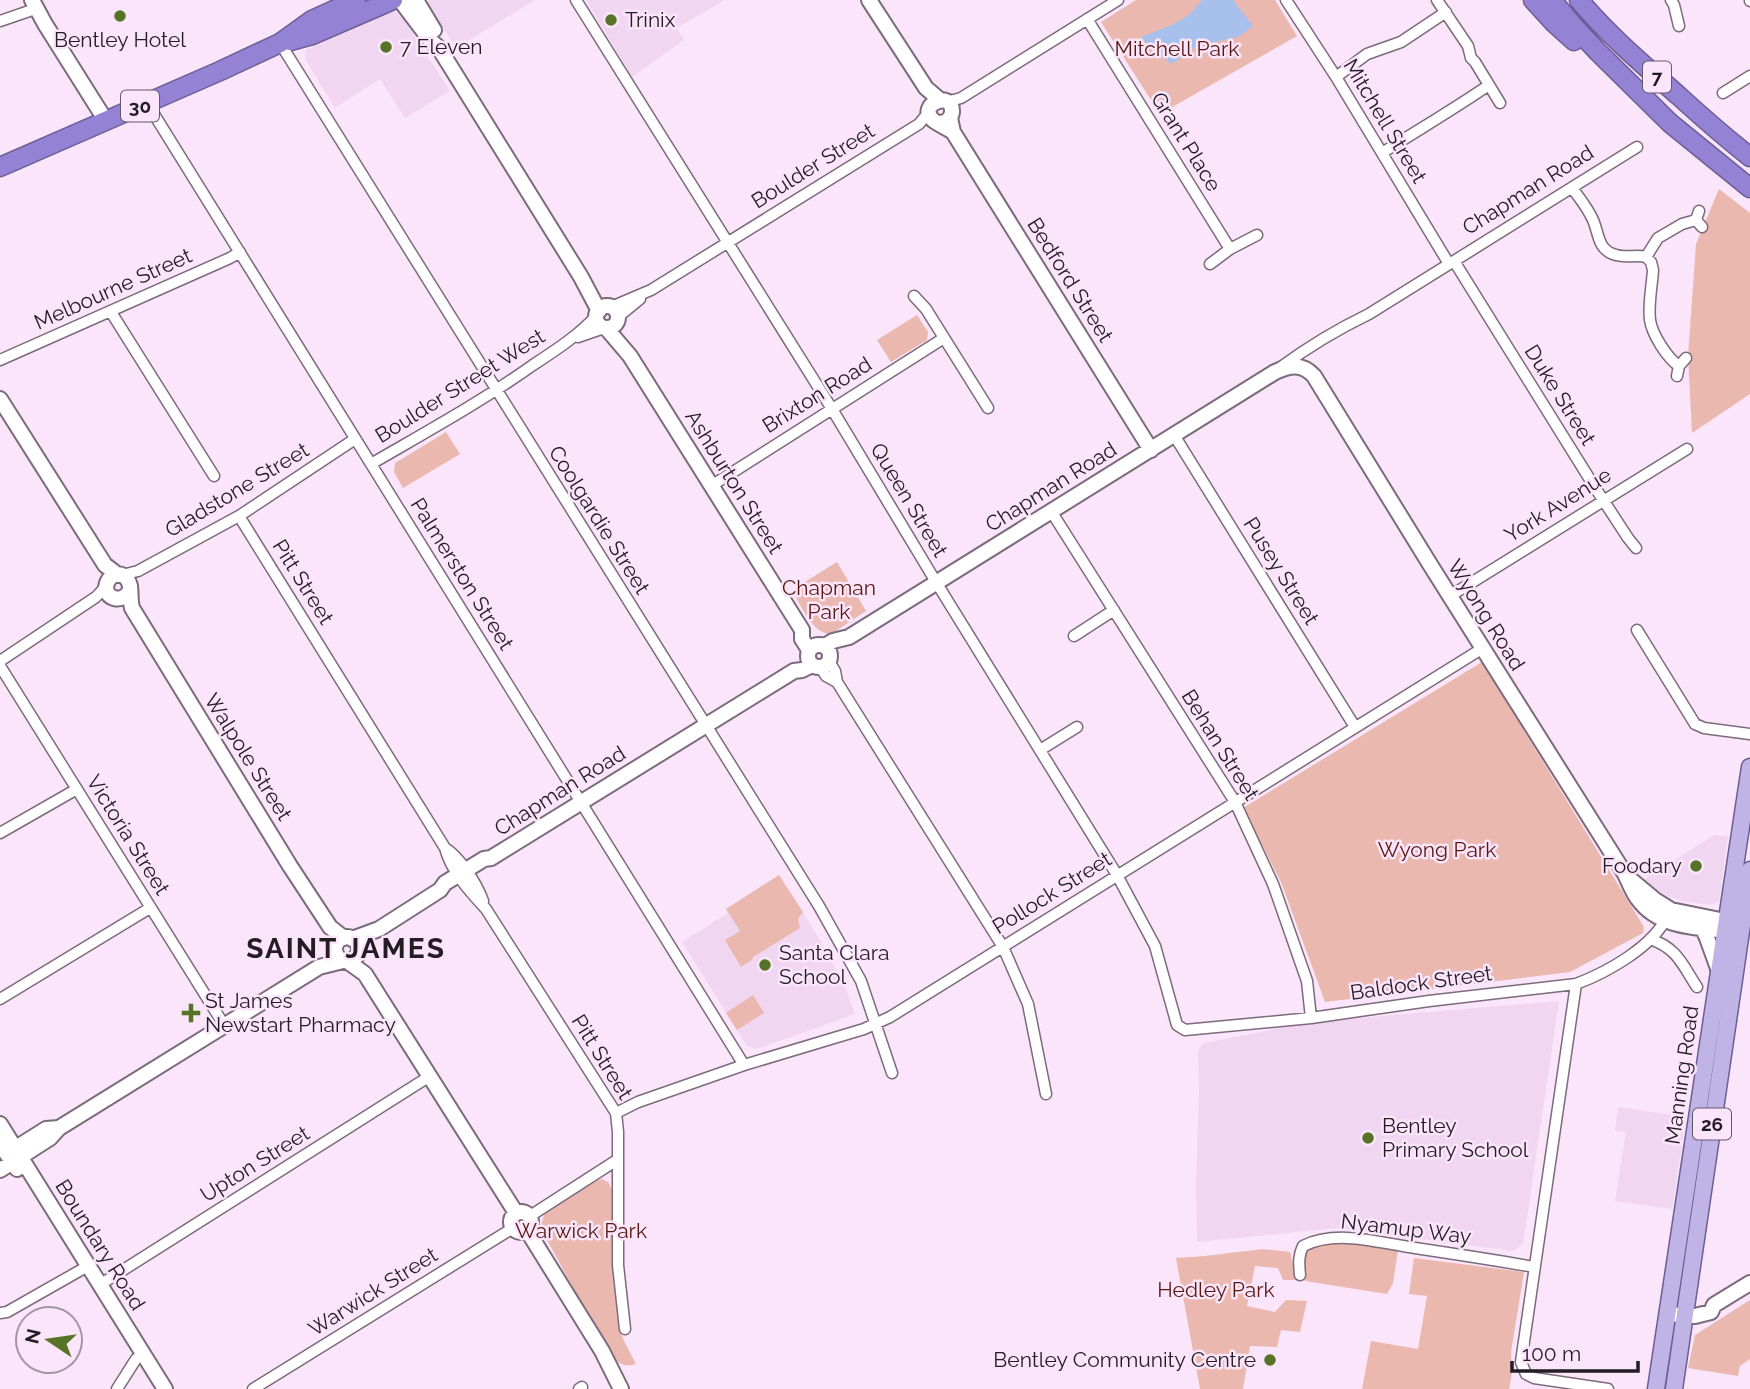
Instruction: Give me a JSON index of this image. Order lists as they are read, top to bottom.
{
  "streets": {
    "highway": ["7", "30"],
    "main road": ["Manning Road", "26"],
    "street": [
      "Mitchell Street",
      "Grant Place",
      "Boulder Street",
      "Chapman Road",
      "Bedford Street",
      "Melbourne Street",
      "Boulder Street West",
      "Brixton Road",
      "Duke Street",
      "Ashburton Street",
      "Gladstone Street",
      "Queen Street",
      "York Avenue",
      "Coolgardie Street",
      "Pusey Street",
      "Palmerston Street",
      "Pitt Street",
      "Wyong Road",
      "Behan Street",
      "Walpole Street",
      "Victoria Street",
      "Pollock Street",
      "Baldock Street",
      "Upton Street",
      "Nyamup Way",
      "Boundary Road",
      "Warwick Street"
    ]
  },
  "crossings": [
    ["30", "Coolgardie Street"],
    ["30", "Palmerston Street"],
    ["Mitchell Street", "Chapman Road"],
    ["Mitchell Street", "Duke Street"],
    ["Grant Place", "Boulder Street"],
    ["Boulder Street", "Bedford Street"],
    ["Boulder Street", "Boulder Street West"],
    ["Boulder Street", "Queen Street"],
    ["Chapman Road", "Bedford Street"],
    ["Chapman Road", "Duke Street"],
    ["Chapman Road", "Ashburton Street"],
    ["Chapman Road", "Queen Street"],
    ["Chapman Road", "Coolgardie Street"],
    ["Chapman Road", "Pusey Street"],
    ["Chapman Road", "Palmerston Street"],
    ["Chapman Road", "Pitt Street"],
    ["Chapman Road", "Wyong Road"],
    ["Chapman Road", "Behan Street"],
    ["Chapman Road", "Walpole Street"],
    ["Chapman Road", "Victoria Street"],
    ["Chapman Road", "Boundary Road"],
    ["Melbourne Street", "Palmerston Street"],
    ["Boulder Street West", "Ashburton Street"],
    ["Boulder Street West", "Queen Street"],
    ["Boulder Street West", "Coolgardie Street"],
    ["Boulder Street West", "Palmerston Street"],
    ["Brixton Road", "Ashburton Street"],
    ["Brixton Road", "Queen Street"],
    ["Duke Street", "York Avenue"],
    ["Ashburton Street", "Pollock Street"],
    ["Gladstone Street", "Palmerston Street"],
    ["Gladstone Street", "Pitt Street"],
    ["Gladstone Street", "Walpole Street"],
    ["Gladstone Street", "Victoria Street"],
    ["Queen Street", "Pollock Street"],
    ["Queen Street", "Baldock Street"],
    ["York Avenue", "Wyong Road"],
    ["Coolgardie Street", "Pollock Street"],
    ["Pusey Street", "Pollock Street"],
    ["Palmerston Street", "Pollock Street"],
    ["Pitt Street", "Pollock Street"],
    ["Pitt Street", "Warwick Street"],
    ["Wyong Road", "Pollock Street"],
    ["Wyong Road", "Baldock Street"],
    ["Behan Street", "Pollock Street"],
    ["Behan Street", "Baldock Street"],
    ["Upton Street", "Boundary Road"]
  ],
  "districts": ["SAINT JAMES"],
  "parks": [
    "Mitchell Park",
    "Chapman Park",
    "Wyong Park",
    "Warwick Park",
    "Hedley Park"
  ],
  "places": {
    "other": [
      "Bentley Hotel",
      "Trinix",
      "7 Eleven",
      "Foodary",
      "Santa Clara School",
      "Bentley Primary School",
      "Bentley Community Centre"
    ],
    "health": ["St James Newstart Pharmacy"]
  },
  "scale_bar": "100 m",
  "north": "left"
}
